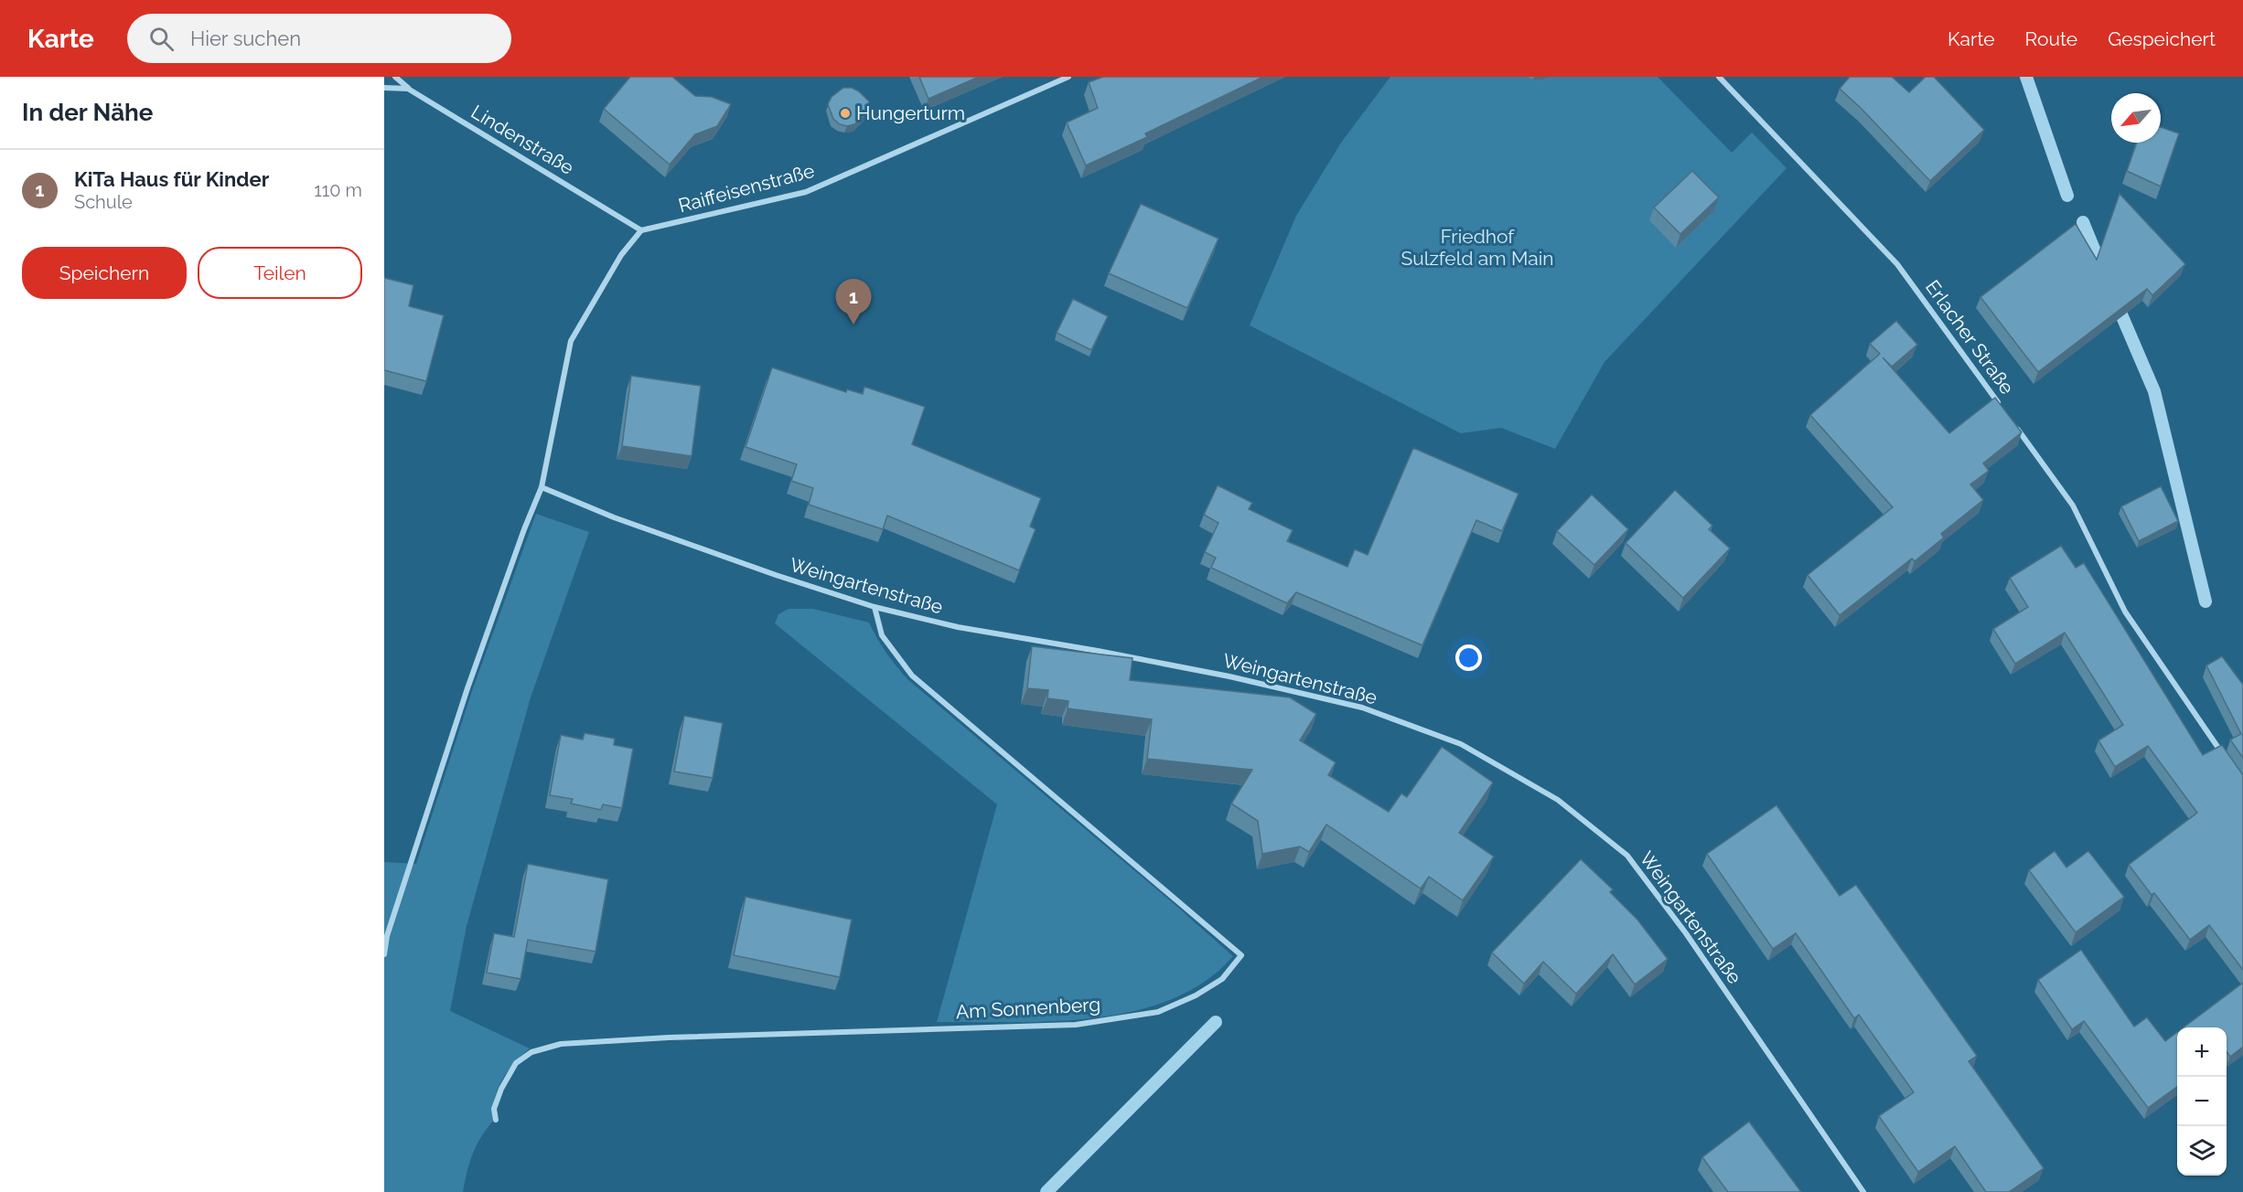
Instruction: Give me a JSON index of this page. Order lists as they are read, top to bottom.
{
  "streets": {
    "street": [
      "Lindenstraße",
      "Raiffeisenstraße",
      "Erlacher Straße",
      "Weingartenstraße",
      "Am Sonnenberg"
    ]
  },
  "crossings": [
    ["Lindenstraße", "Raiffeisenstraße"],
    ["Weingartenstraße", "Am Sonnenberg"]
  ],
  "parks": ["Friedhof Sulzfeld am Main"],
  "places": ["Hungerturm"],
  "north": "bottom left",
  "page": {
    "header": "Karte",
    "search": "Hier suchen",
    "nav": ["Karte", "Route", "Gespeichert"],
    "heading": "In der Nähe",
    "list": [
      {
        "mark": "1",
        "name": "KiTa Haus für Kinder",
        "note": "Schule",
        "value": "110 m"
      }
    ],
    "buttons": ["Speichern", "Teilen"],
    "pins": "1",
    "map_buttons": ["+", "−"]
  }
}
